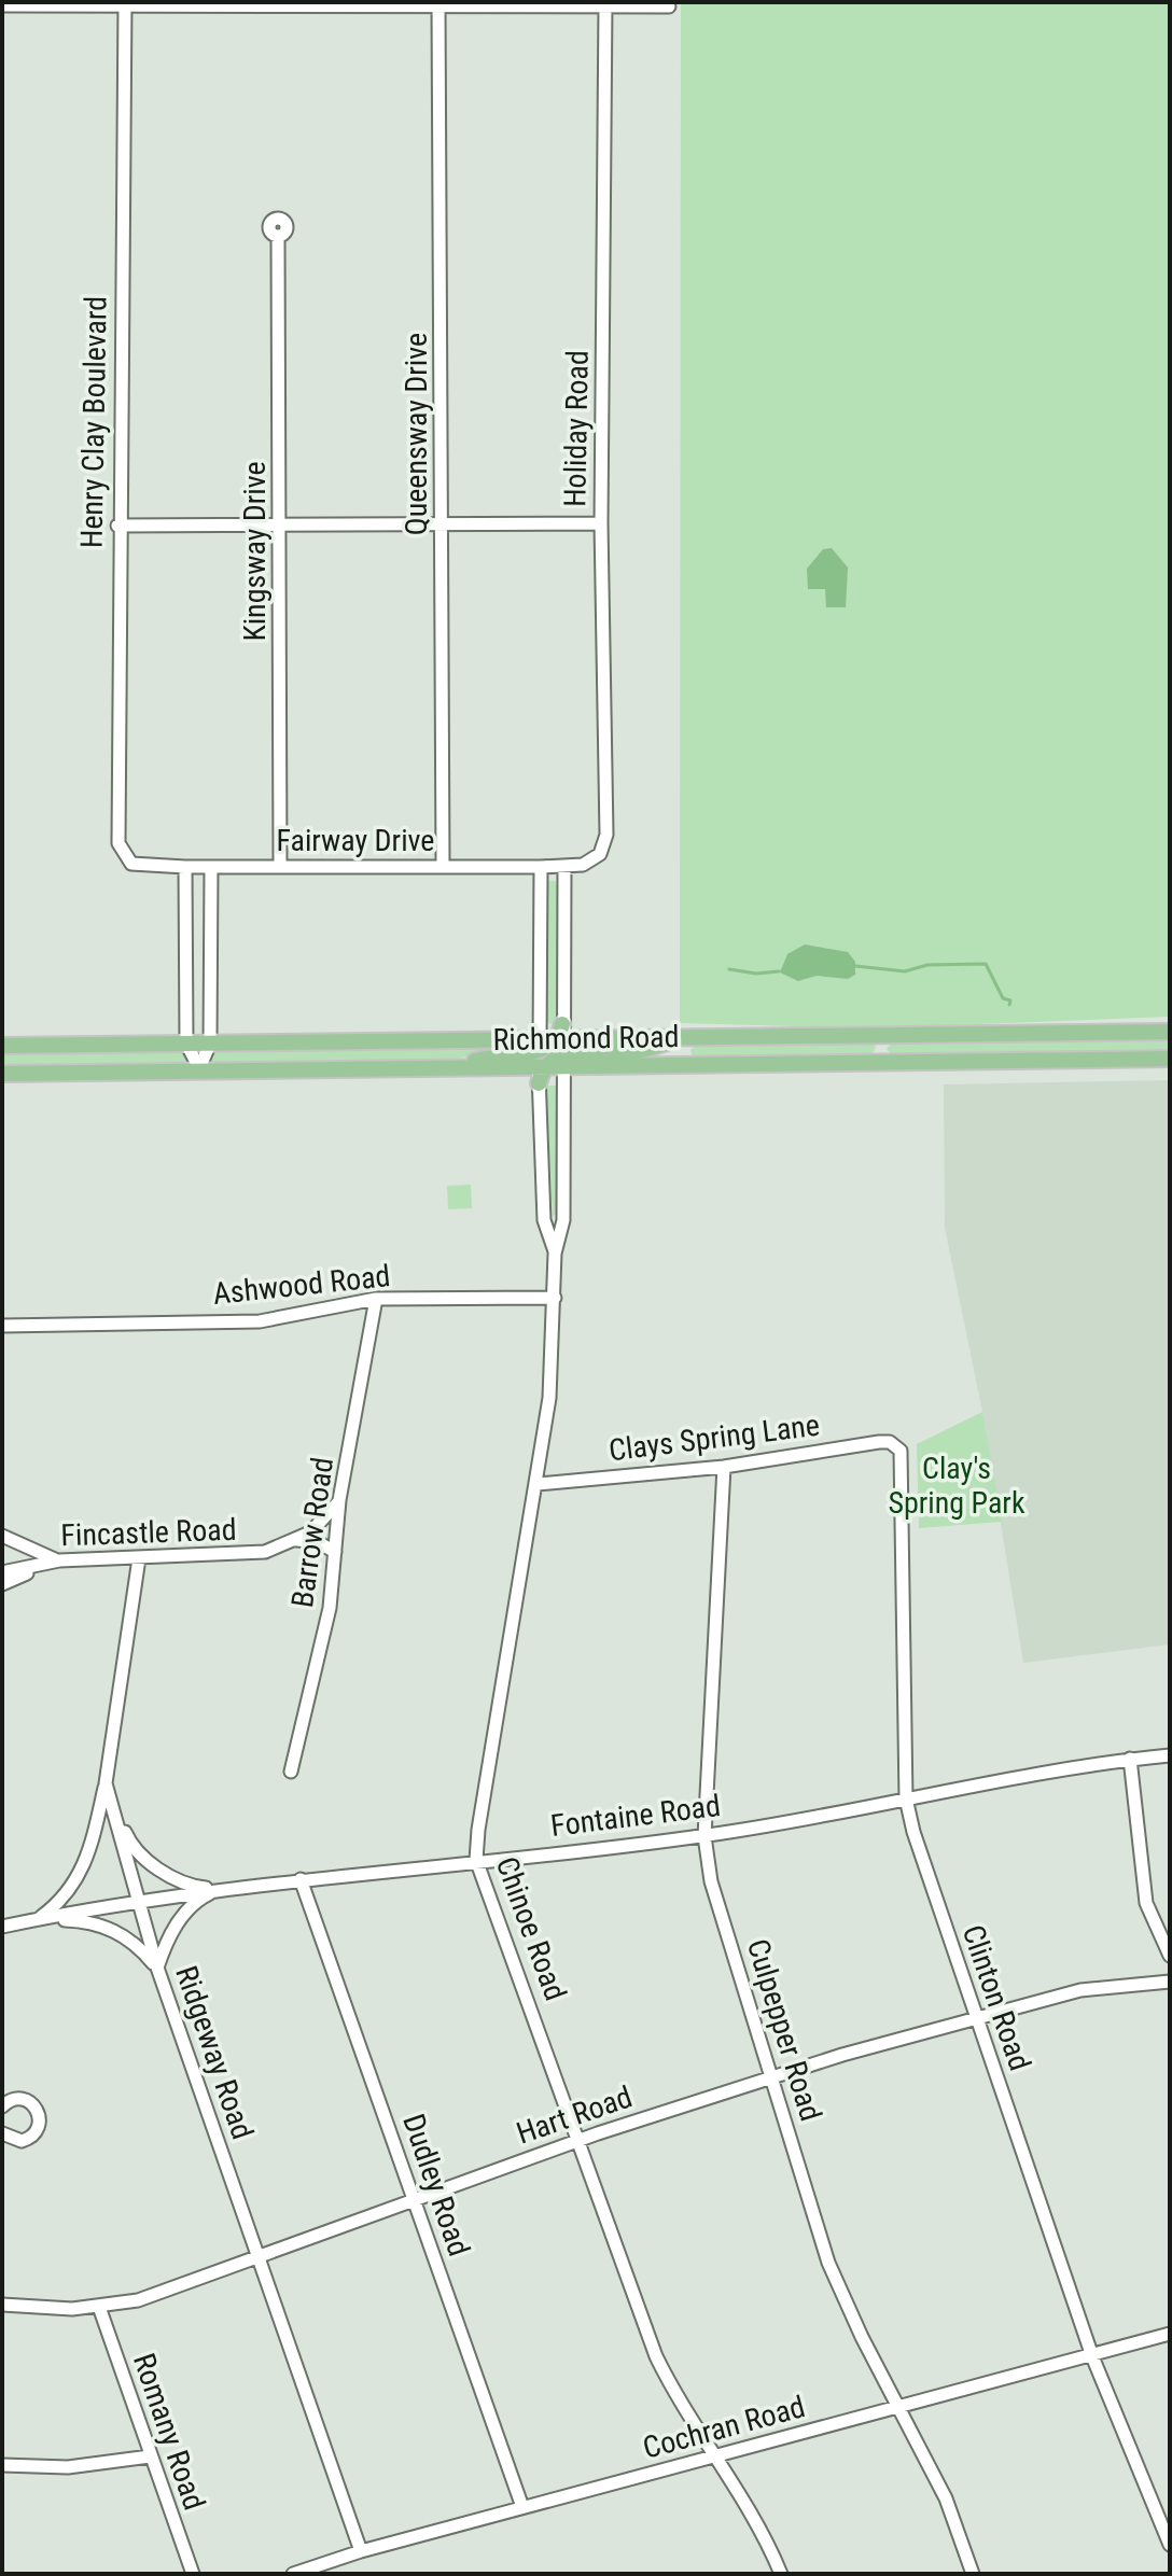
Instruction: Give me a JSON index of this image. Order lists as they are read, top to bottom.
{
  "streets": {
    "main road": ["Richmond Road"],
    "street": [
      "Henry Clay Boulevard",
      "Holiday Road",
      "Queensway Drive",
      "Kingsway Drive",
      "Fairway Drive",
      "Ashwood Road",
      "Clays Spring Lane",
      "Fincastle Road",
      "Barrow Road",
      "Fontaine Road",
      "Chinoe Road",
      "Clinton Road",
      "Culpepper Road",
      "Ridgeway Road",
      "Hart Road",
      "Dudley Road",
      "Cochran Road",
      "Romany Road"
    ]
  },
  "crossings": [
    ["Henry Clay Boulevard", "Fairway Drive"],
    ["Holiday Road", "Fairway Drive"],
    ["Queensway Drive", "Fairway Drive"],
    ["Kingsway Drive", "Fairway Drive"],
    ["Richmond Road", "Chinoe Road"],
    ["Ashwood Road", "Barrow Road"],
    ["Ashwood Road", "Chinoe Road"],
    ["Clays Spring Lane", "Chinoe Road"],
    ["Clays Spring Lane", "Clinton Road"],
    ["Clays Spring Lane", "Culpepper Road"],
    ["Fincastle Road", "Barrow Road"],
    ["Fincastle Road", "Ridgeway Road"],
    ["Fontaine Road", "Chinoe Road"],
    ["Fontaine Road", "Clinton Road"],
    ["Fontaine Road", "Culpepper Road"],
    ["Fontaine Road", "Ridgeway Road"],
    ["Fontaine Road", "Dudley Road"],
    ["Chinoe Road", "Hart Road"],
    ["Chinoe Road", "Cochran Road"],
    ["Clinton Road", "Hart Road"],
    ["Clinton Road", "Cochran Road"],
    ["Culpepper Road", "Hart Road"],
    ["Culpepper Road", "Cochran Road"],
    ["Ridgeway Road", "Hart Road"],
    ["Ridgeway Road", "Cochran Road"],
    ["Hart Road", "Dudley Road"],
    ["Hart Road", "Romany Road"],
    ["Dudley Road", "Cochran Road"]
  ],
  "parks": ["Clay's Spring Park"]
}
